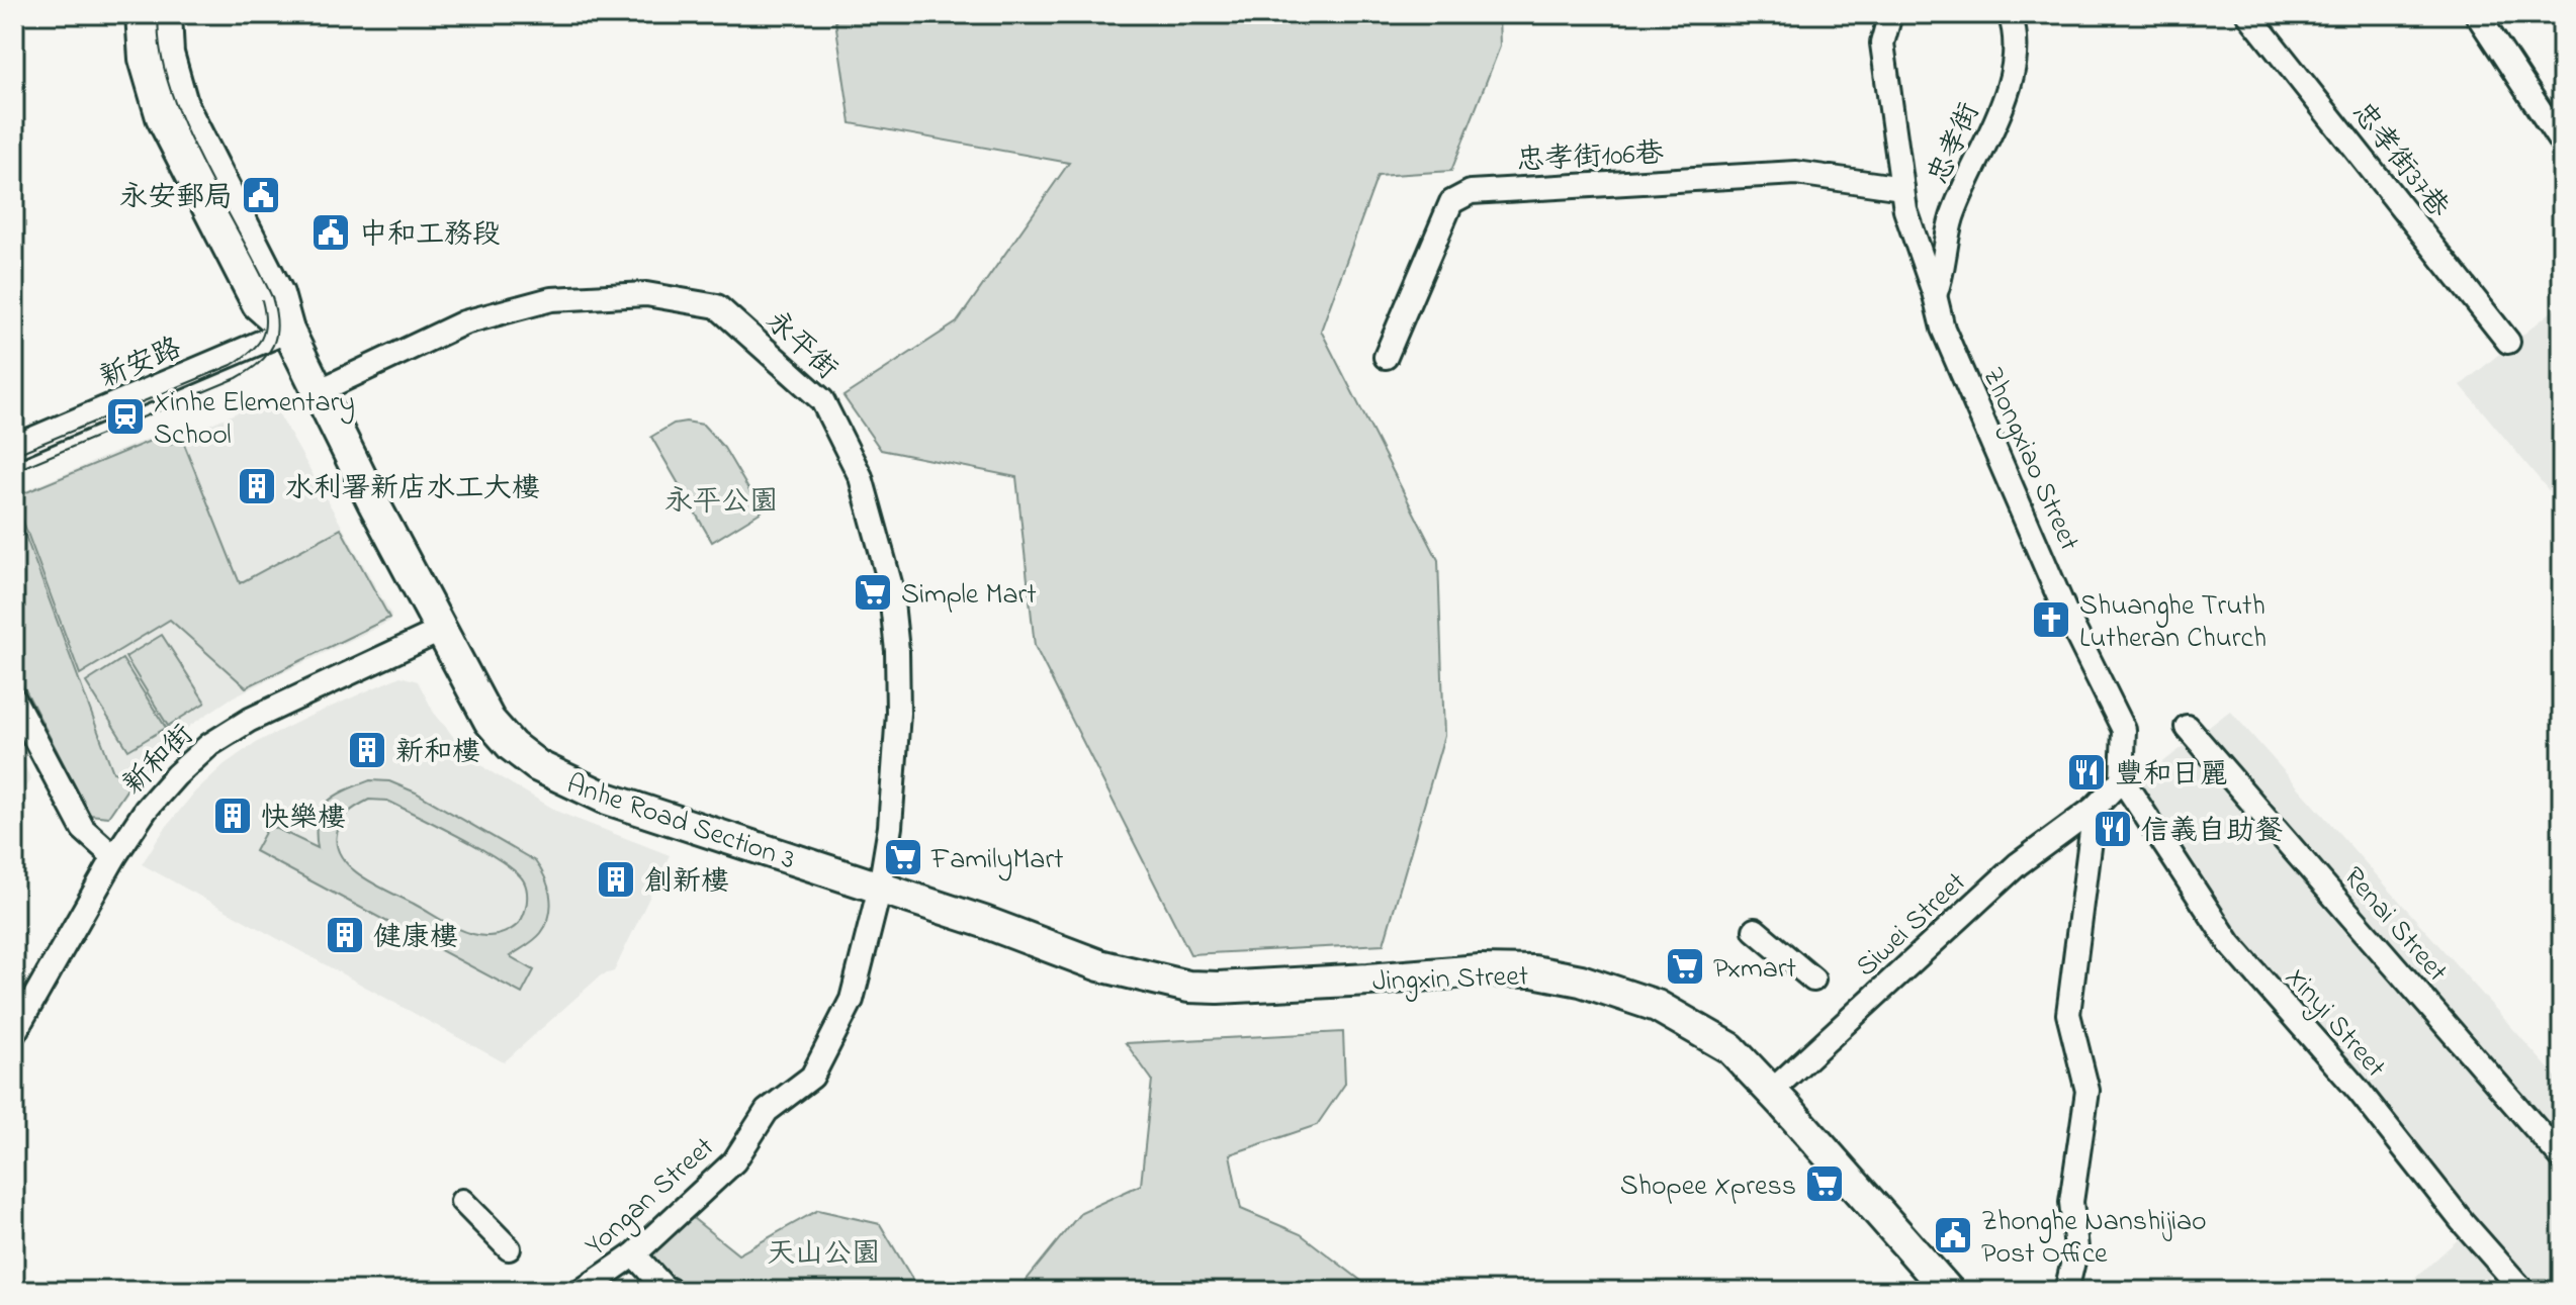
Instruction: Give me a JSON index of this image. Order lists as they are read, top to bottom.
{
  "streets": {
    "main road": ["Anhe Road Section 3", "Jingxin Street"],
    "street": [
      "忠孝街",
      "忠孝街106巷",
      "忠孝街37巷",
      "永平街",
      "新安路",
      "Zhongxiao Street",
      "新和街",
      "Siwei Street",
      "Renai Street",
      "Xinyi Street",
      "Yongan Street"
    ]
  },
  "crossings": [
    ["忠孝街", "Zhongxiao Street"],
    ["忠孝街106巷", "Zhongxiao Street"],
    ["永平街", "Anhe Road Section 3"],
    ["永平街", "Yongan Street"],
    ["新安路", "Anhe Road Section 3"],
    ["Zhongxiao Street", "Xinyi Street"],
    ["新和街", "Anhe Road Section 3"],
    ["Anhe Road Section 3", "Jingxin Street"],
    ["Anhe Road Section 3", "Yongan Street"],
    ["Siwei Street", "Jingxin Street"]
  ],
  "parks": ["永平公園", "天山公園"],
  "places": {
    "public building": ["永安郵局", "中和工務段", "Zhonghe Nanshijiao Post Office"],
    "station": ["Xinhe Elementary School"],
    "building": [
      "水利署新店水工大樓",
      "新和樓",
      "快樂樓",
      "創新樓",
      "健康樓"
    ],
    "supermarket": [
      "Simple Mart",
      "FamilyMart",
      "Pxmart",
      "Shopee Xpress"
    ],
    "church": ["Shuanghe Truth Lutheran Church"],
    "restaurant": ["豐和日麗", "信義自助餐"]
  }
}
